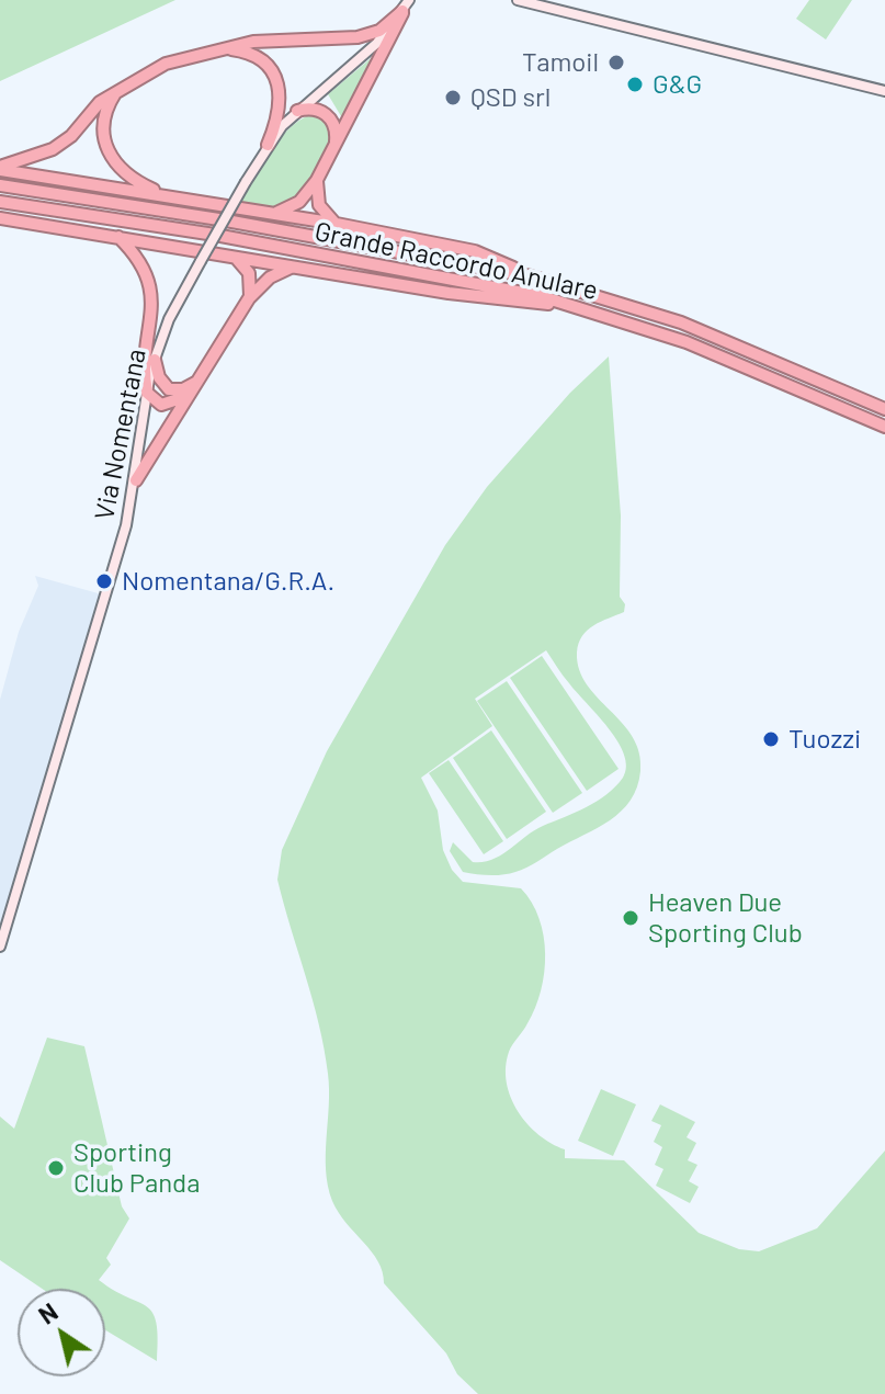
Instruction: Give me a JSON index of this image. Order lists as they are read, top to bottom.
{
  "streets": {
    "highway": ["Grande Raccordo Anulare"],
    "main road": ["Via Nomentana"]
  },
  "places": [
    "Tamoil",
    "G&G",
    "QSD srl",
    "Nomentana/G.R.A.",
    "Tuozzi",
    "Heaven Due Sporting Club",
    "Sporting Club Panda"
  ],
  "north": "top left"
}
